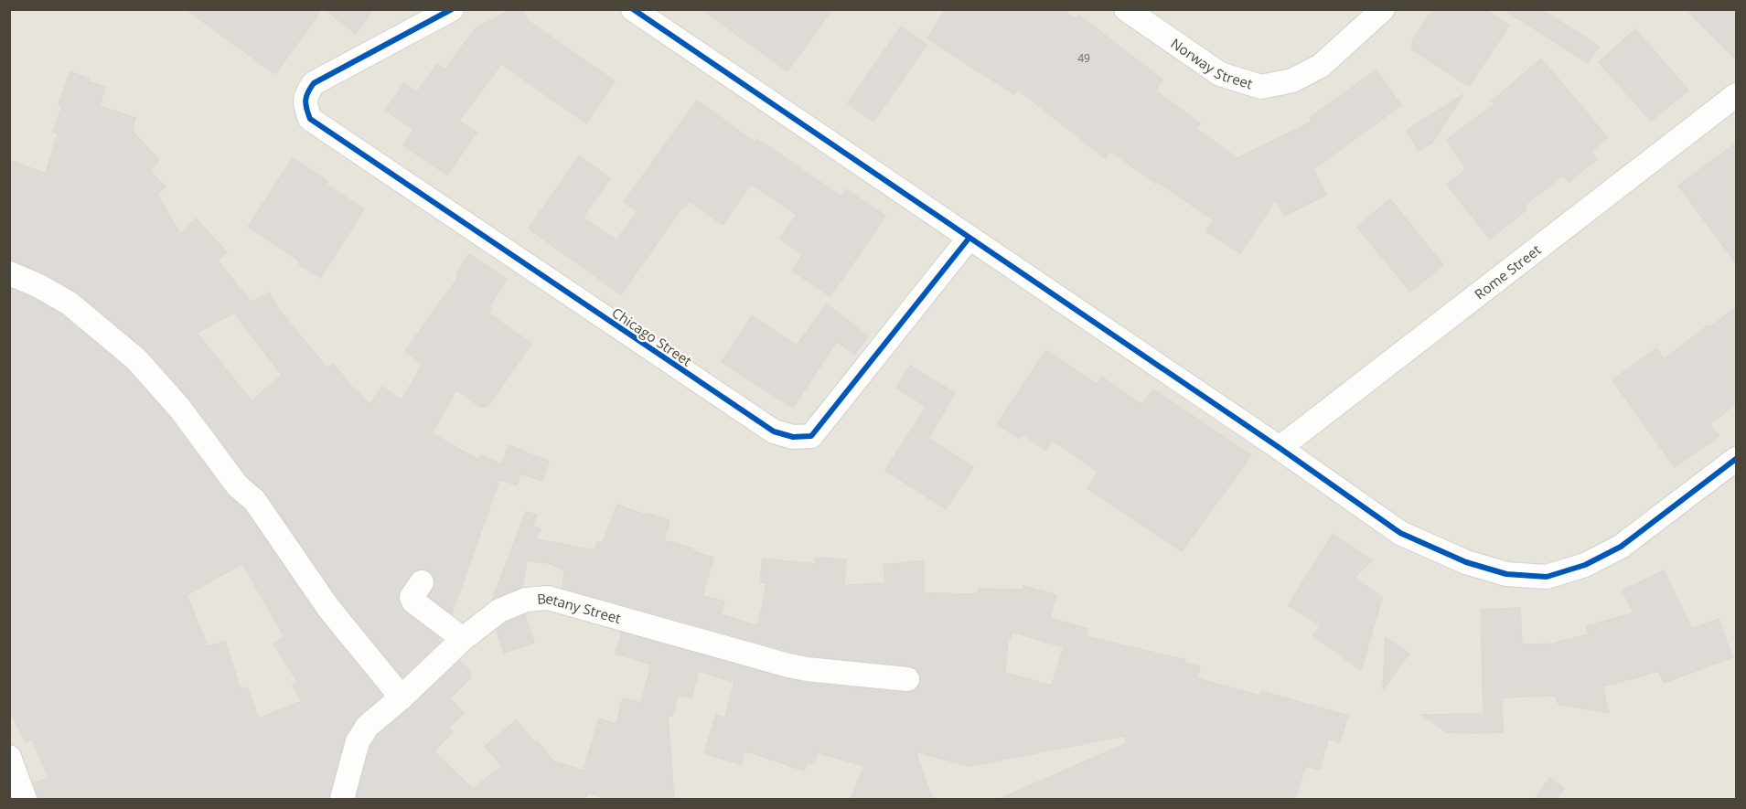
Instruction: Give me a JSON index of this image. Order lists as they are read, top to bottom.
{
  "streets": {
    "street": [
      "Norway Street",
      "Rome Street",
      "Chicago Street",
      "Betany Street"
    ]
  },
  "house_numbers": ["49"]
}
